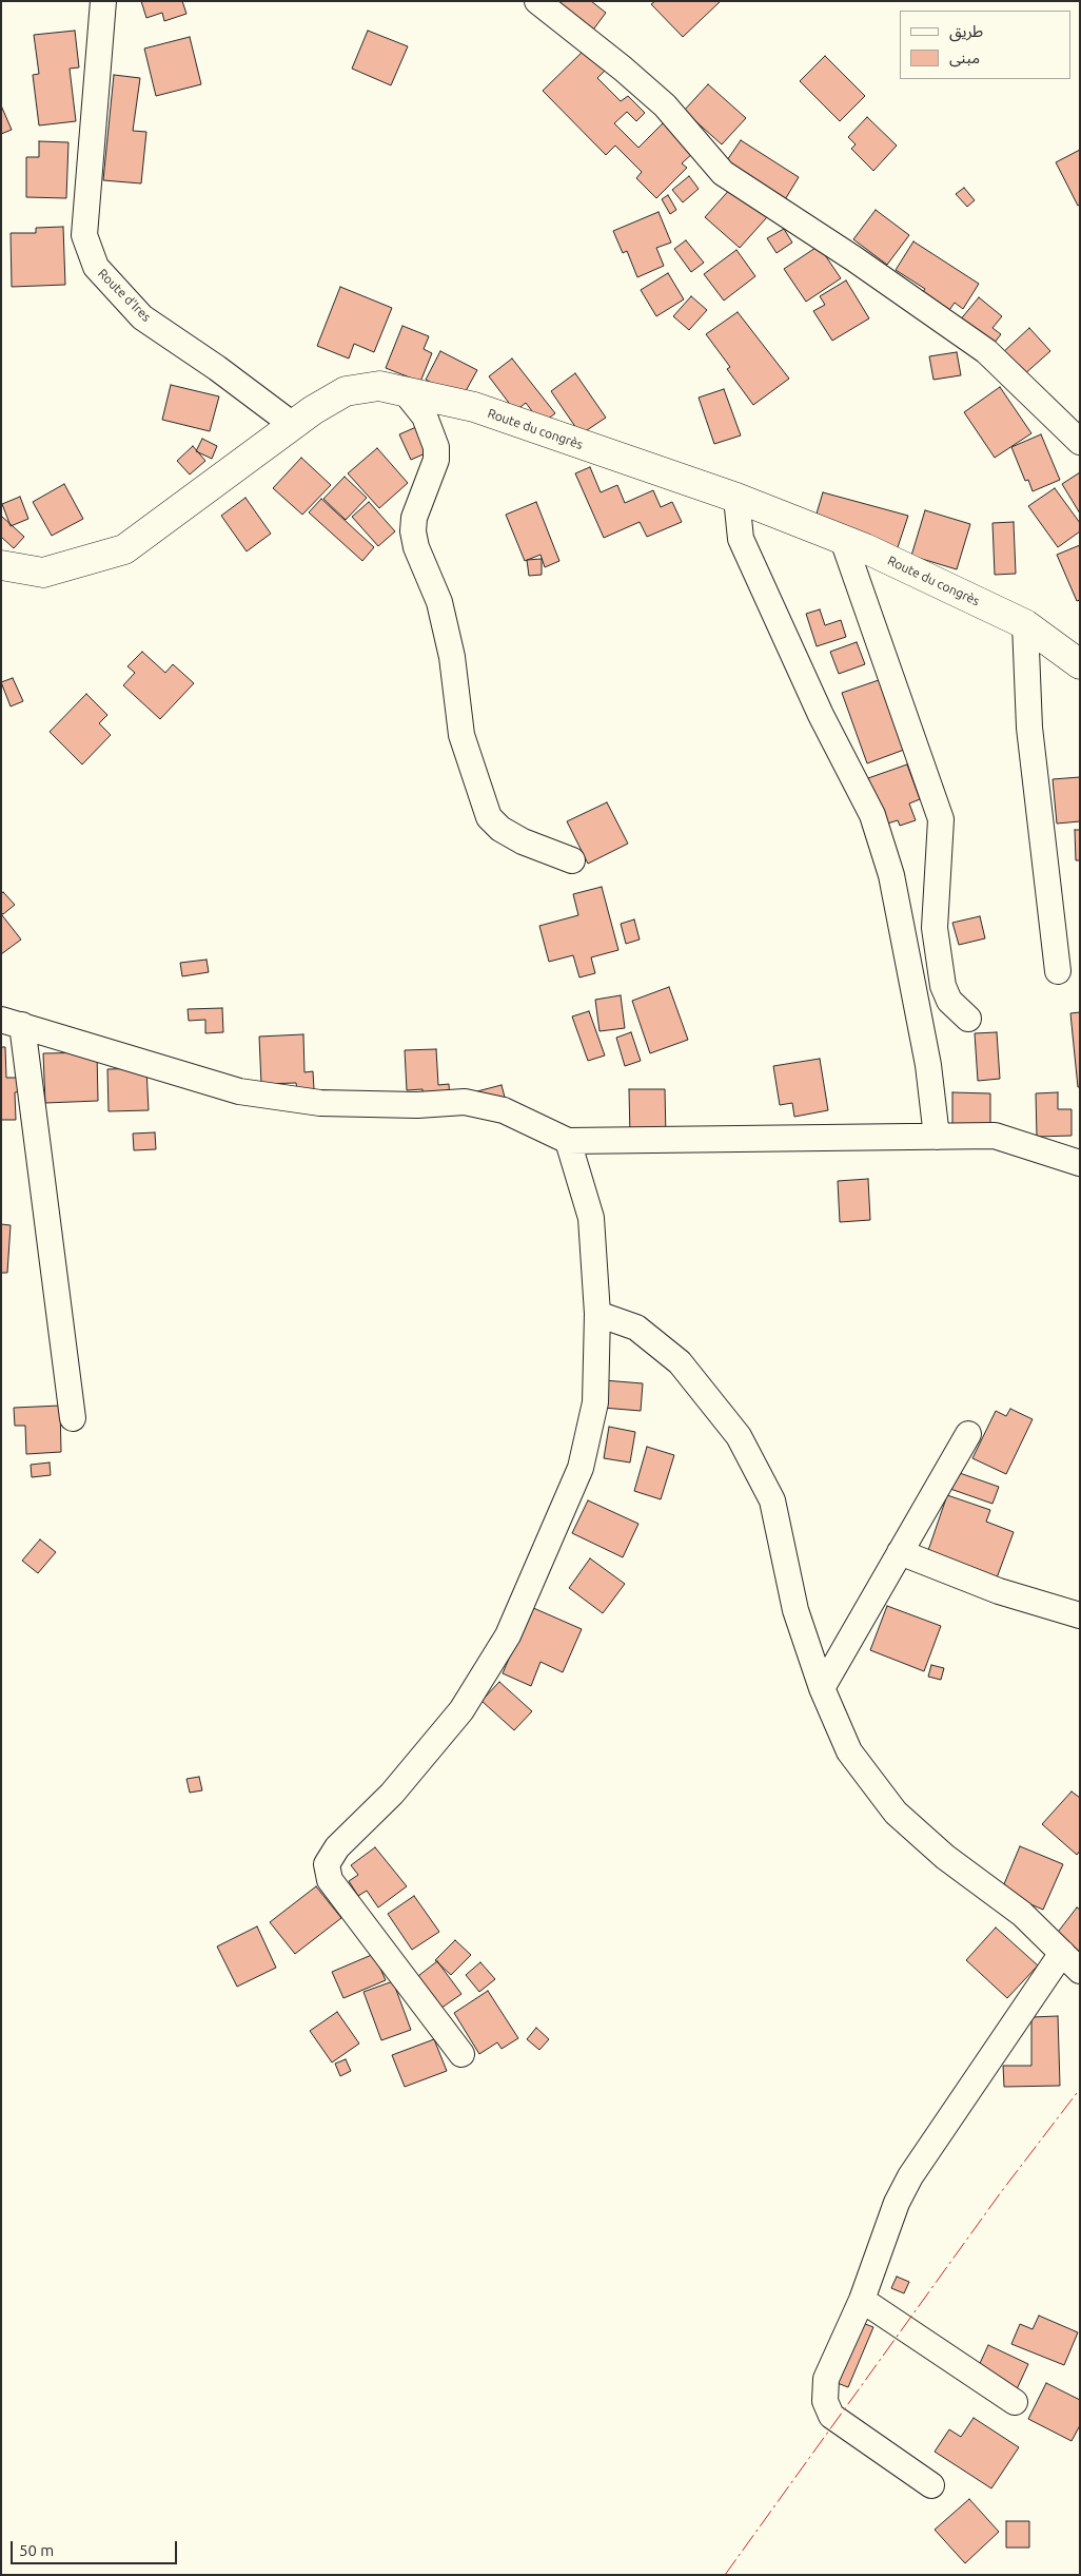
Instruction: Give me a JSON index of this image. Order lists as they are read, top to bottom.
{
  "streets": {
    "main road": ["Route du congrès"],
    "street": ["Route d'Ires"]
  },
  "crossings": [
    ["Route d'Ires", "Route du congrès"]
  ],
  "legend": ["طريق", "مبنى"],
  "scale_bar": "50 m"
}
